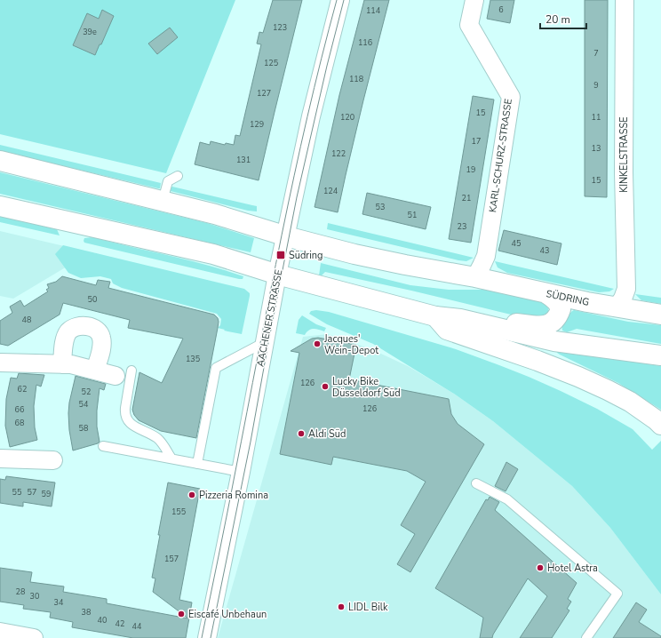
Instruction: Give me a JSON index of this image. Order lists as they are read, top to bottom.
{
  "streets": {
    "main road": ["SÜDRING"],
    "street": ["KINKELSTRASSE", "KARL-SCHURZ-STRASSE", "AACHENER STRASSE"]
  },
  "crossings": [
    ["KINKELSTRASSE", "SÜDRING"],
    ["KARL-SCHURZ-STRASSE", "SÜDRING"],
    ["SÜDRING", "AACHENER STRASSE"]
  ],
  "places": {
    "transit": ["Südring"],
    "other": [
      "Jacques' Wein-Depot",
      "Lucky Bike Düsseldorf Süd",
      "Aldi Süd",
      "Pizzeria Romina",
      "Hotel Astra",
      "LIDL Bilk",
      "Eiscafé Unbehaun"
    ]
  },
  "house_numbers": [
    "6",
    "114",
    "123",
    "39e",
    "116",
    "7",
    "125",
    "118",
    "9",
    "127",
    "15",
    "120",
    "11",
    "129",
    "17",
    "13",
    "122",
    "131",
    "19",
    "15",
    "124",
    "21",
    "53",
    "51",
    "23",
    "45",
    "43",
    "50",
    "48",
    "135",
    "126",
    "62",
    "52",
    "54",
    "126",
    "66",
    "68",
    "58",
    "55",
    "57",
    "59",
    "155",
    "157",
    "28",
    "30",
    "34",
    "38",
    "40",
    "42",
    "44"
  ],
  "scale_bar": "20 m"
}
